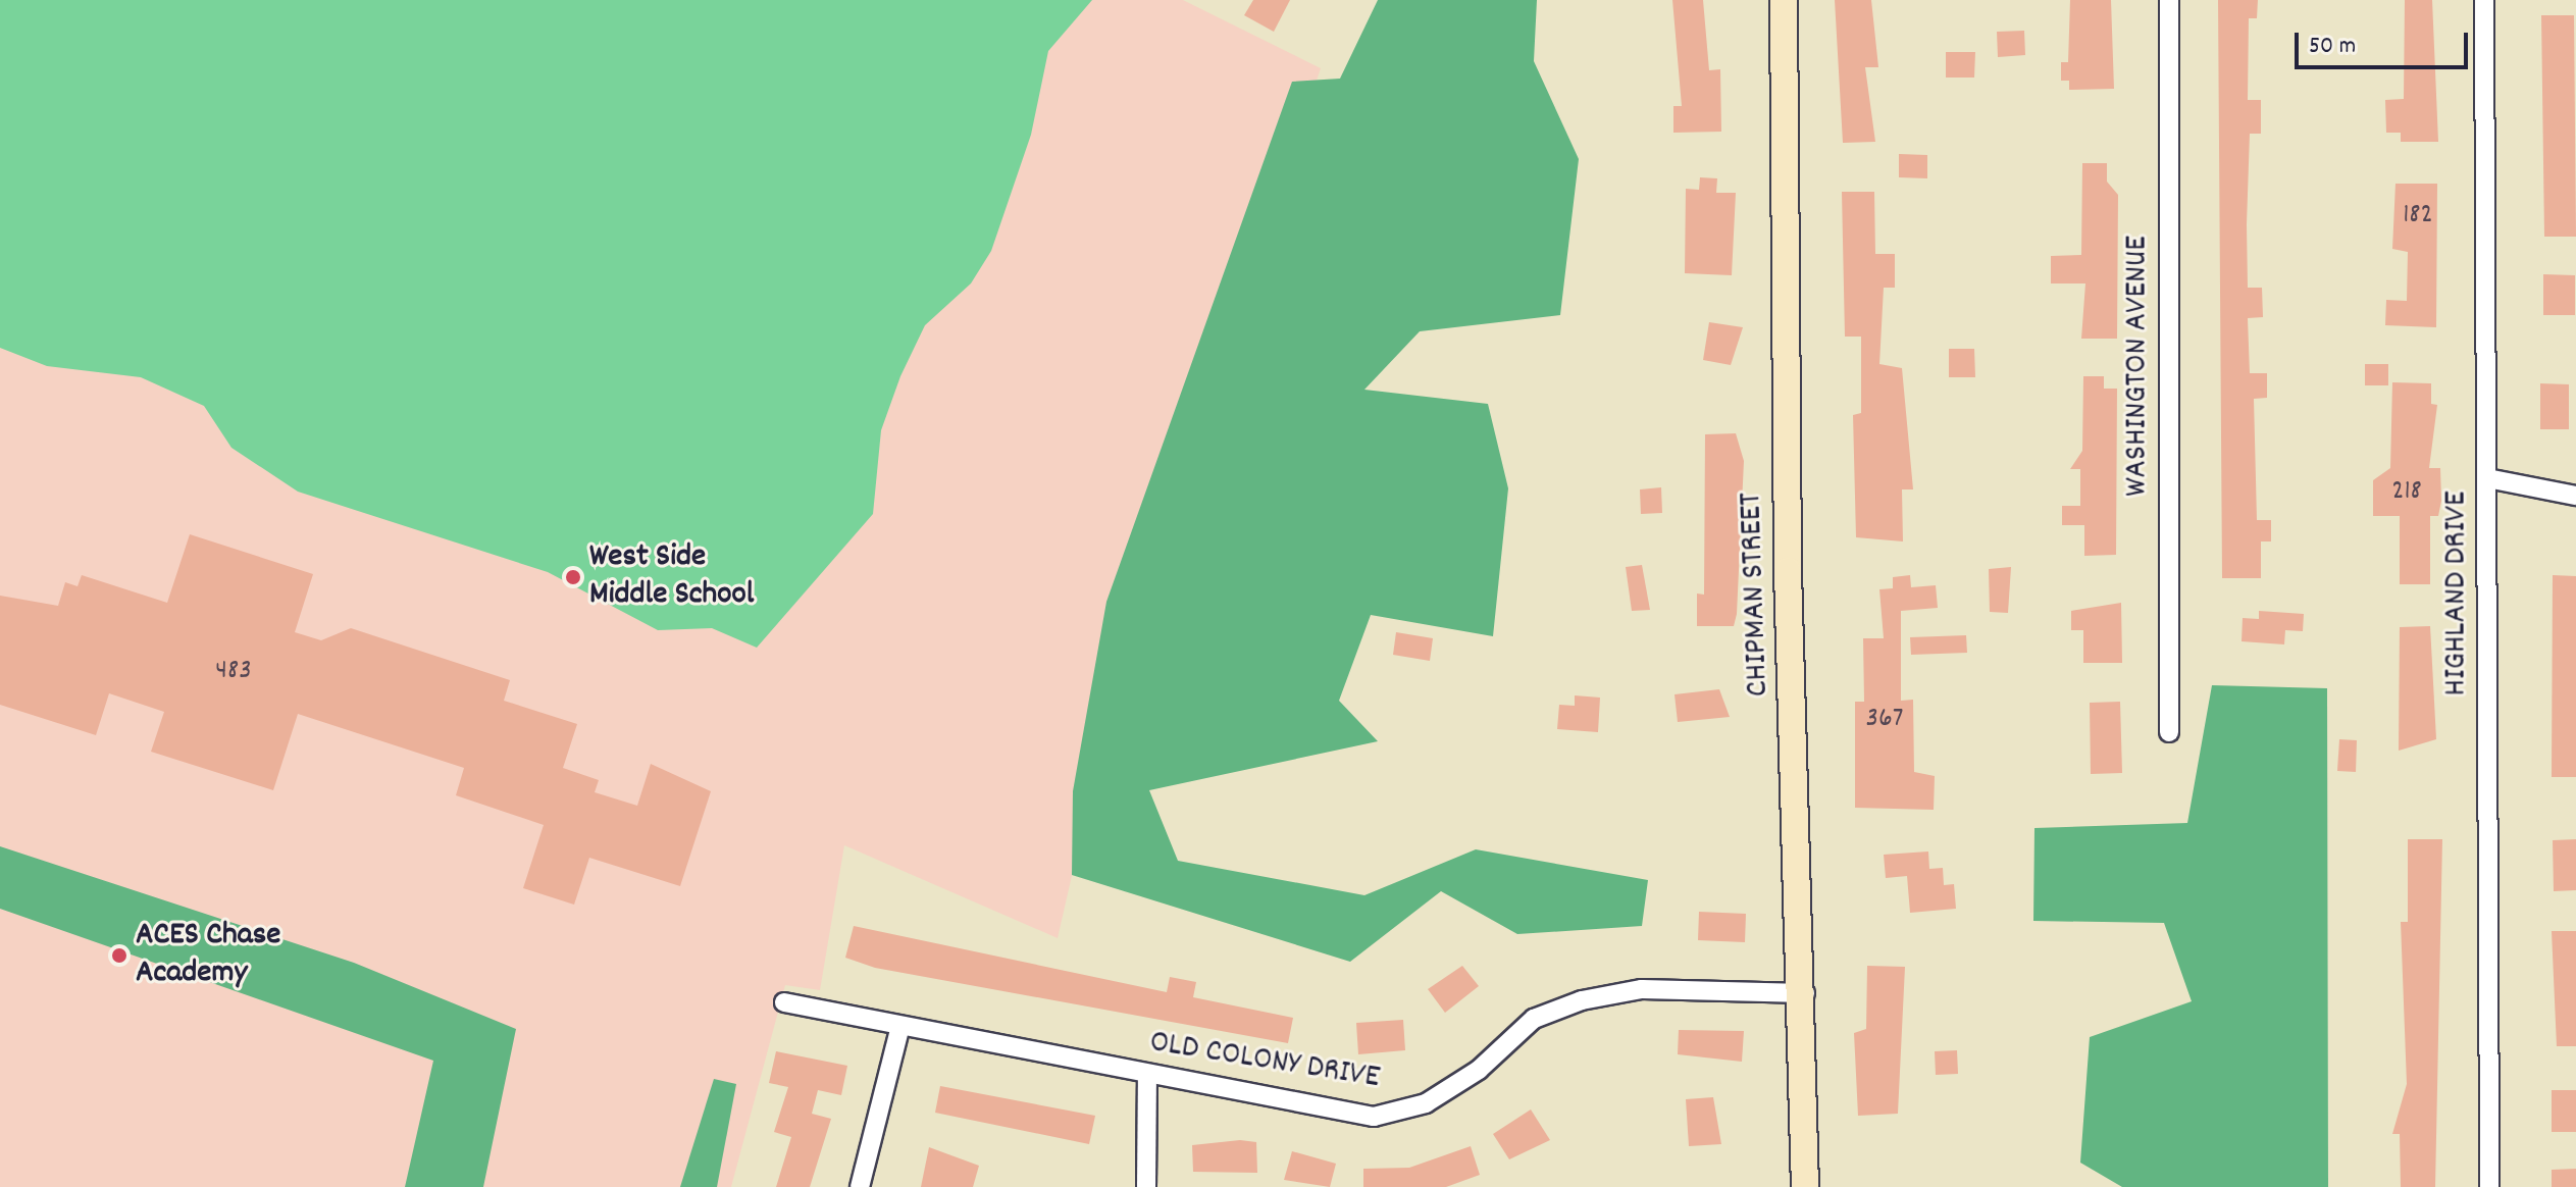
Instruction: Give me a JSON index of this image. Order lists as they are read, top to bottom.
{
  "streets": {
    "street": [
      "WASHINGTON AVENUE",
      "HIGHLAND DRIVE",
      "CHIPMAN STREET",
      "OLD COLONY DRIVE"
    ]
  },
  "crossings": [
    ["CHIPMAN STREET", "OLD COLONY DRIVE"]
  ],
  "places": ["West Side Middle School", "ACES Chase Academy"],
  "house_numbers": [
    "182",
    "218",
    "483",
    "367"
  ],
  "scale_bar": "50 m"
}
